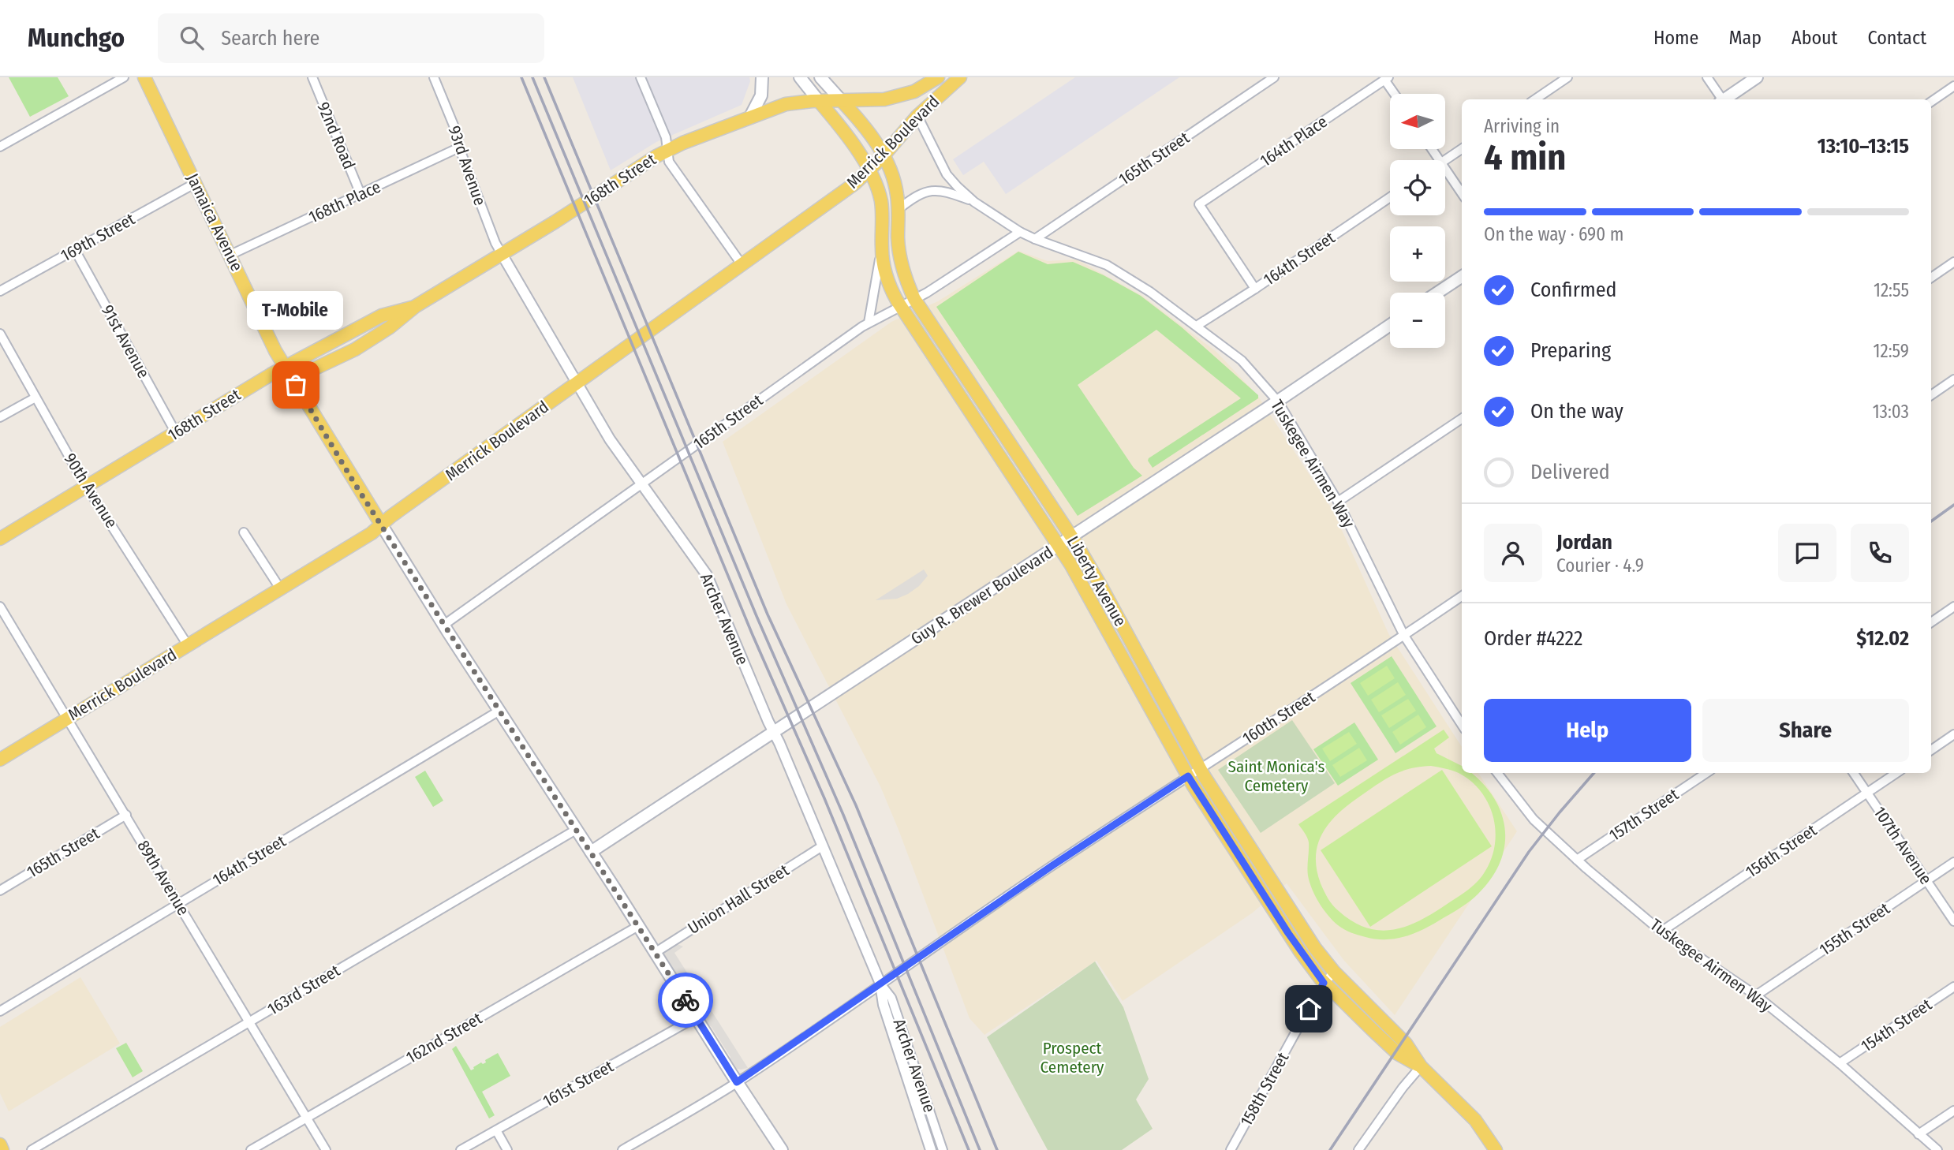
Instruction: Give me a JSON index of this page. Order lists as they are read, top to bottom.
{
  "streets": {
    "main road": [
      "Merrick Boulevard",
      "168th Street",
      "Jamaica Avenue",
      "Liberty Avenue",
      "Guy R. Brewer Boulevard"
    ],
    "street": [
      "92nd Road",
      "164th Place",
      "165th Street",
      "93rd Avenue",
      "168th Place",
      "169th Street",
      "164th Street",
      "91st Avenue",
      "Tuskegee Airmen Way",
      "90th Avenue",
      "Archer Avenue",
      "160th Street",
      "157th Street",
      "107th Avenue",
      "156th Street",
      "89th Avenue",
      "Union Hall Street",
      "155th Street",
      "163rd Street",
      "154th Street",
      "162nd Street",
      "161st Street",
      "158th Street"
    ]
  },
  "crossings": [
    ["92nd Road", "168th Place"],
    ["164th Place", "164th Street"],
    ["Merrick Boulevard", "168th Street"],
    ["Merrick Boulevard", "Jamaica Avenue"],
    ["Merrick Boulevard", "Tuskegee Airmen Way"],
    ["Merrick Boulevard", "90th Avenue"],
    ["Merrick Boulevard", "Liberty Avenue"],
    ["Merrick Boulevard", "Archer Avenue"],
    ["Merrick Boulevard", "89th Avenue"],
    ["165th Street", "Jamaica Avenue"],
    ["165th Street", "Tuskegee Airmen Way"],
    ["165th Street", "Liberty Avenue"],
    ["165th Street", "Archer Avenue"],
    ["165th Street", "89th Avenue"],
    ["93rd Avenue", "168th Street"],
    ["93rd Avenue", "168th Place"],
    ["93rd Avenue", "Archer Avenue"],
    ["168th Street", "Jamaica Avenue"],
    ["168th Street", "91st Avenue"],
    ["168th Street", "90th Avenue"],
    ["168th Street", "Liberty Avenue"],
    ["168th Street", "Archer Avenue"],
    ["168th Place", "Jamaica Avenue"],
    ["Jamaica Avenue", "169th Street"],
    ["Jamaica Avenue", "164th Street"],
    ["Jamaica Avenue", "Guy R. Brewer Boulevard"],
    ["Jamaica Avenue", "160th Street"],
    ["Jamaica Avenue", "Union Hall Street"],
    ["Jamaica Avenue", "163rd Street"],
    ["Jamaica Avenue", "162nd Street"],
    ["Jamaica Avenue", "161st Street"],
    ["169th Street", "91st Avenue"],
    ["164th Street", "Tuskegee Airmen Way"],
    ["164th Street", "89th Avenue"],
    ["Tuskegee Airmen Way", "Liberty Avenue"],
    ["Tuskegee Airmen Way", "Guy R. Brewer Boulevard"],
    ["Tuskegee Airmen Way", "160th Street"],
    ["Tuskegee Airmen Way", "157th Street"],
    ["Tuskegee Airmen Way", "156th Street"],
    ["Tuskegee Airmen Way", "155th Street"],
    ["Tuskegee Airmen Way", "154th Street"],
    ["Liberty Avenue", "Guy R. Brewer Boulevard"],
    ["Liberty Avenue", "160th Street"],
    ["Liberty Avenue", "158th Street"],
    ["Guy R. Brewer Boulevard", "Archer Avenue"],
    ["Archer Avenue", "160th Street"],
    ["Archer Avenue", "Union Hall Street"],
    ["107th Avenue", "156th Street"],
    ["107th Avenue", "155th Street"],
    ["89th Avenue", "163rd Street"],
    ["89th Avenue", "162nd Street"]
  ],
  "parks": ["Saint Monica's Cemetery", "Prospect Cemetery"],
  "places": ["T-Mobile"],
  "north": "left",
  "page": {
    "header": "Munchgo",
    "search": "Search here",
    "nav": [
      "Home",
      "Map",
      "About",
      "Contact"
    ],
    "map_buttons": ["+", "−"],
    "heading": ["4 min", "Arriving in", "13:10–13:15"],
    "panel": [
      "Jordan",
      "Courier · 4.9",
      "Order #4222",
      "$12.02"
    ],
    "bar": "On the way · 690 m",
    "list": [
      ["Confirmed", "12:55"],
      ["Preparing", "12:59"],
      ["On the way", "13:03"],
      "Delivered"
    ],
    "bubble": "T-Mobile",
    "buttons": ["Help", "Share"]
  }
}
